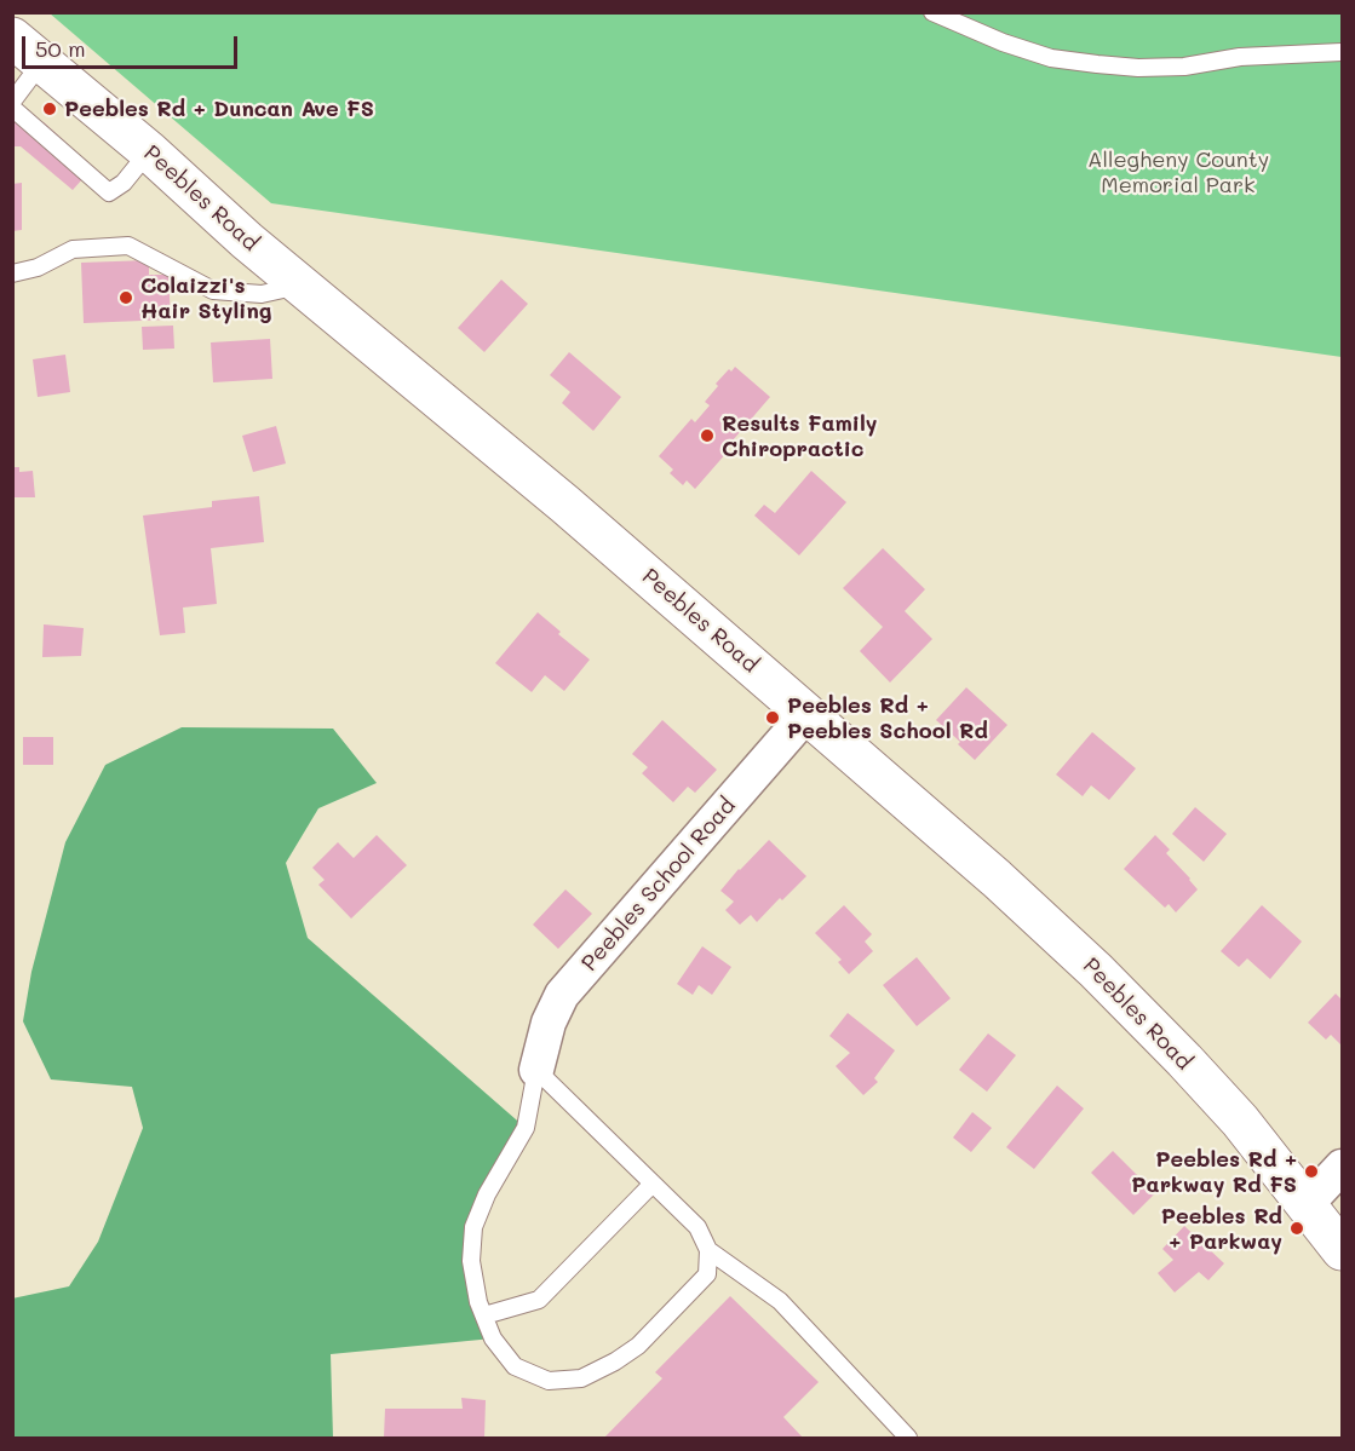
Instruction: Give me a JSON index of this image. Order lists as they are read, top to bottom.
{
  "streets": {
    "main road": ["Peebles Road"],
    "street": ["Peebles School Road"]
  },
  "crossings": [
    ["Peebles Road", "Peebles School Road"]
  ],
  "parks": ["Allegheny County Memorial Park"],
  "places": [
    "Peebles Rd + Duncan Ave FS",
    "Colaizzi's Hair Styling",
    "Results Family Chiropractic",
    "Peebles Rd + Peebles School Rd",
    "Peebles Rd + Parkway Rd FS",
    "Peebles Rd + Parkway"
  ],
  "scale_bar": "50 m"
}
